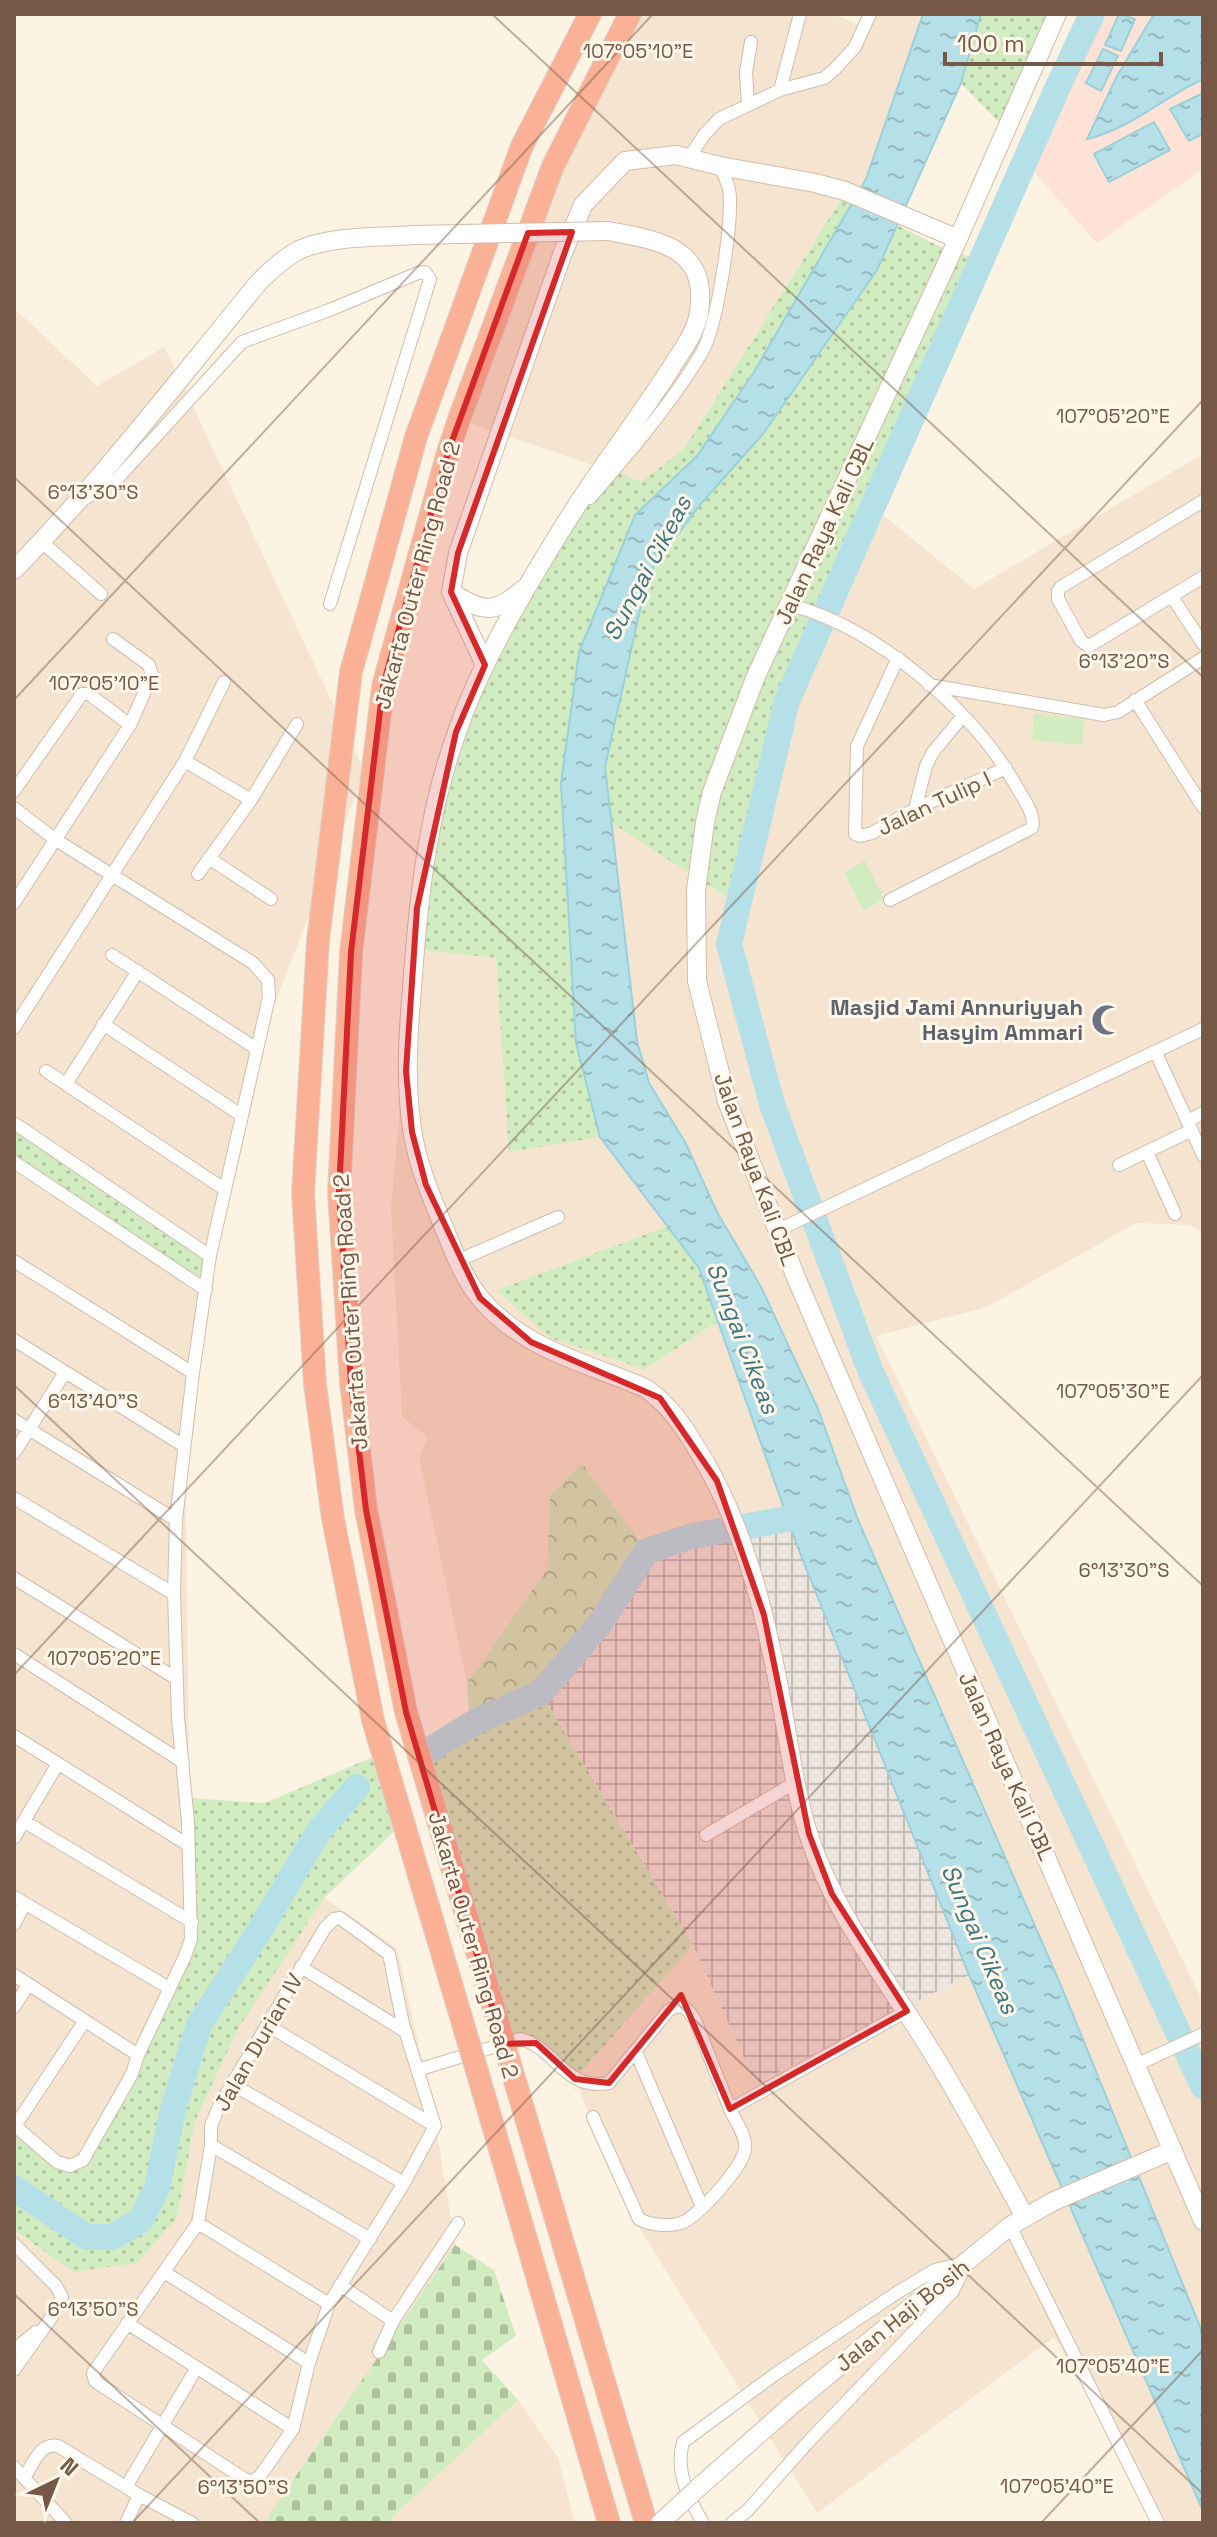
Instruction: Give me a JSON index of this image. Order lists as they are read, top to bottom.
{
  "streets": {
    "highway": ["Jakarta Outer Ring Road 2"],
    "street": [
      "Jalan Raya Kali CBL",
      "Jalan Tulip I",
      "Jalan Durian IV",
      "Jalan Haji Bosih"
    ]
  },
  "crossings": [
    ["Jalan Raya Kali CBL", "Jalan Haji Bosih"]
  ],
  "water": ["Sungai Cikeas"],
  "places": {
    "mosque": ["Masjid Jami Annuriyyah Hasyim Ammari"]
  },
  "scale_bar": "100 m",
  "north": "top right",
  "coordinates": [
    "107°05'10\"E",
    "107°05'20\"E",
    "6°13'30\"S",
    "6°13'20\"S",
    "107°05'30\"E",
    "6°13'40\"S",
    "6°13'50\"S",
    "107°05'40\"E"
  ]
}
